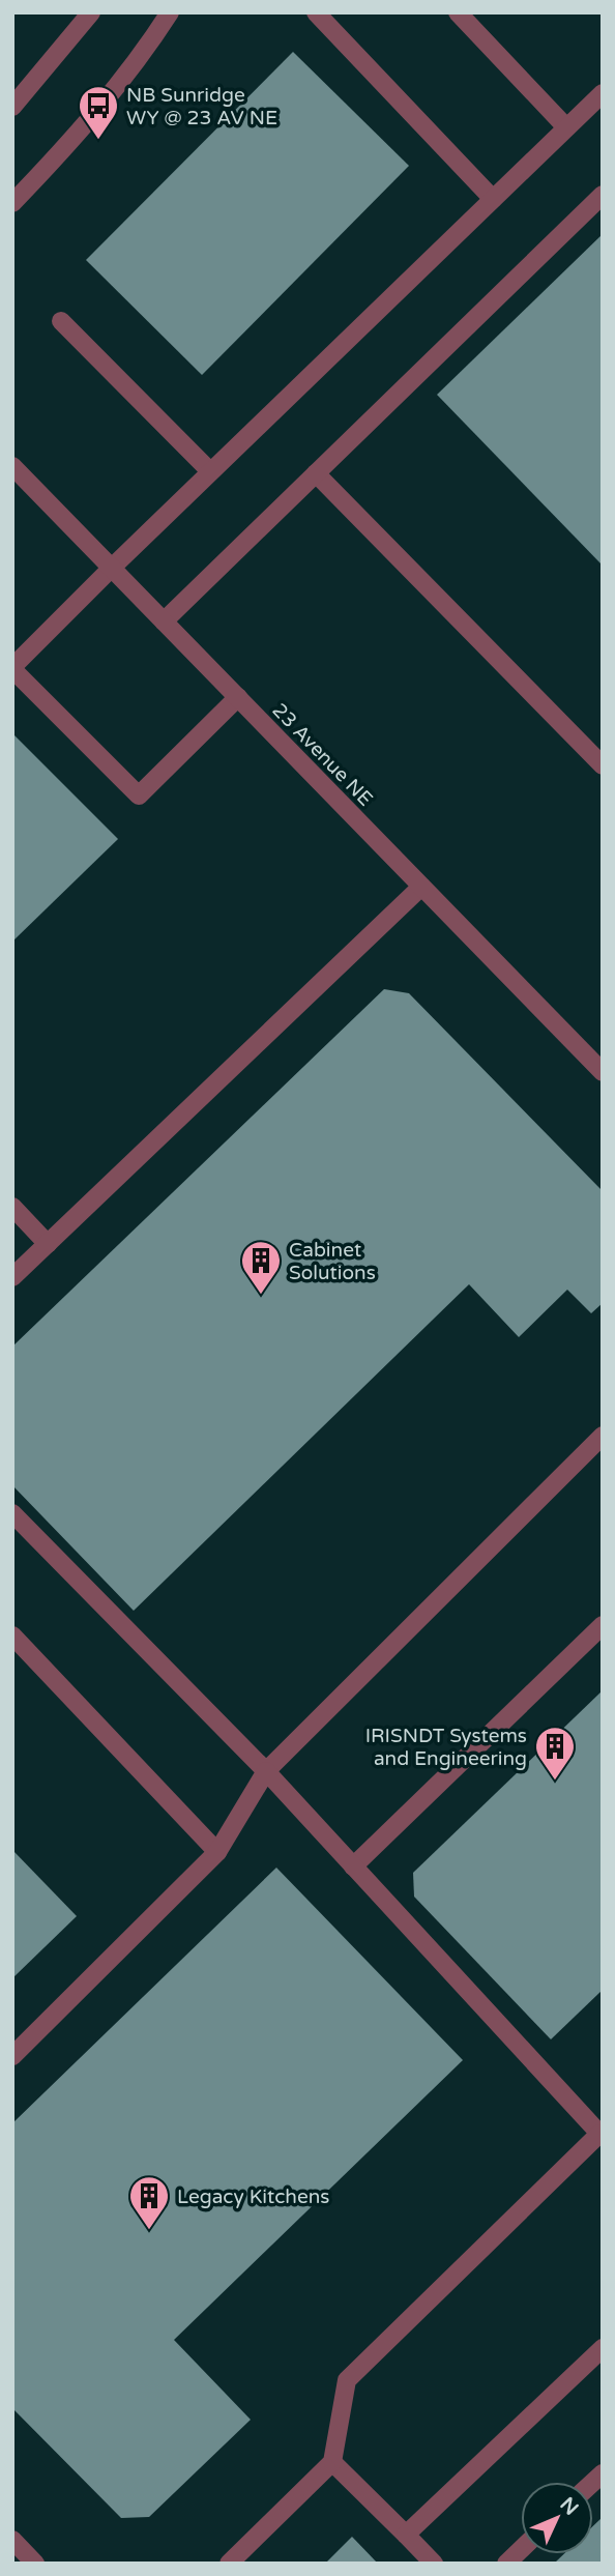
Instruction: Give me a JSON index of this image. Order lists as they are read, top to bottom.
{
  "streets": {
    "street": ["23 Avenue NE"]
  },
  "places": {
    "bus stop": ["NB Sunridge WY @ 23 AV NE"],
    "building": ["Cabinet Solutions", "IRISNDT Systems and Engineering", "Legacy Kitchens"]
  },
  "north": "top right"
}
